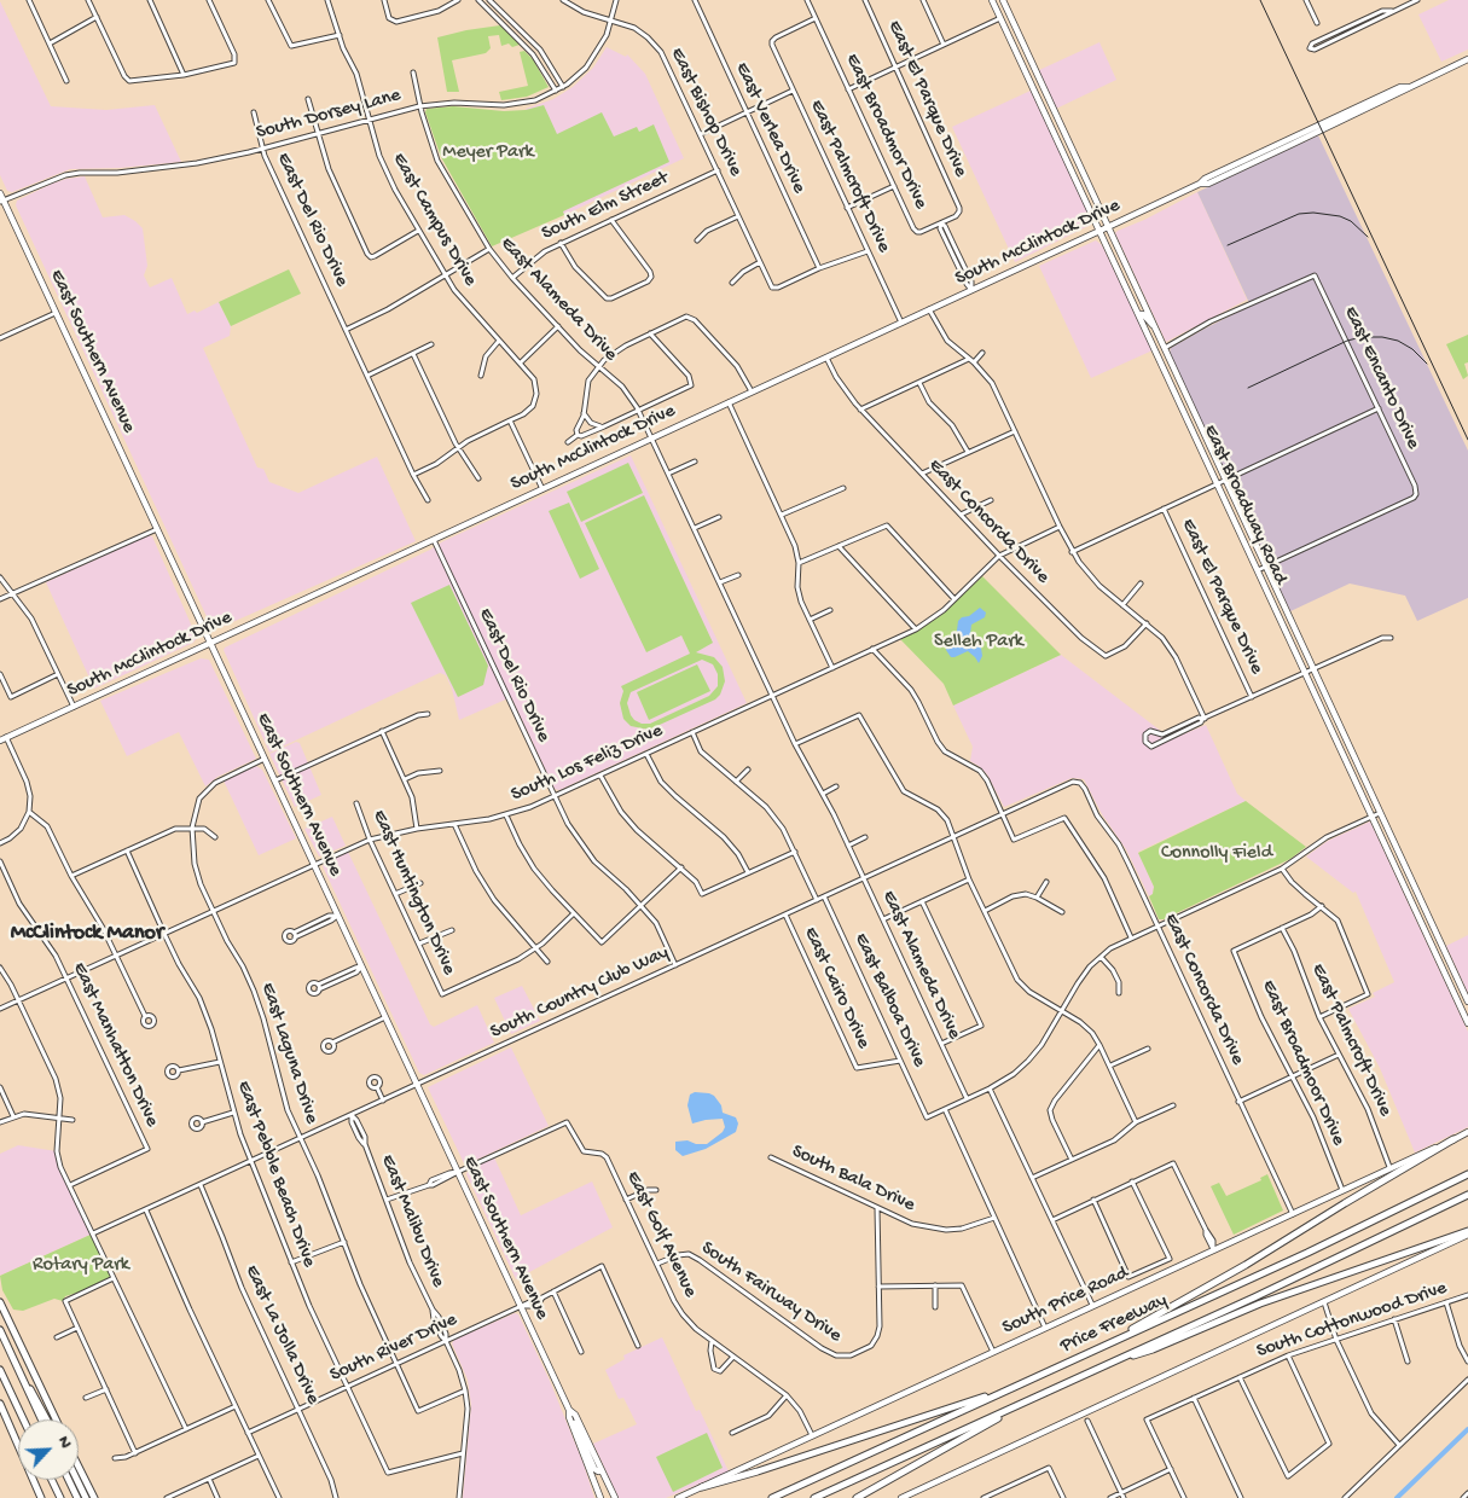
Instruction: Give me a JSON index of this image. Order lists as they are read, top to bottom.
{
  "streets": {
    "highway": ["Price Freeway"],
    "main road": [
      "South McClintock Drive",
      "East Southern Avenue",
      "East Broadway Road",
      "South Price Road"
    ],
    "street": [
      "East El Parque Drive",
      "East Bishop Drive",
      "South Dorsey Lane",
      "East Verlea Drive",
      "East Broadmor Drive",
      "East Palmcroft Drive",
      "South Elm Street",
      "East Del Rio Drive",
      "East Campus Drive",
      "East Alameda Drive",
      "East Encanto Drive",
      "East Concorda Drive",
      "South Los Feliz Drive",
      "East Huntington Drive",
      "East Cairo Drive",
      "South Country Club Way",
      "East Balboa Drive",
      "East Manhatton Drive",
      "East Laguna Drive",
      "East Broadmoor Drive",
      "East Pebble Beach Drive",
      "South Bala Drive",
      "East Malibu Drive",
      "East Golf Avenue",
      "South Fairway Drive",
      "South Cottonwood Drive",
      "East La Jolla Drive",
      "South River Drive"
    ]
  },
  "crossings": [
    ["East El Parque Drive", "East Broadmor Drive"],
    ["East Bishop Drive", "South Dorsey Lane"],
    ["East Bishop Drive", "East Verlea Drive"],
    ["East Bishop Drive", "South Elm Street"],
    ["South Dorsey Lane", "East Del Rio Drive"],
    ["South Dorsey Lane", "East Campus Drive"],
    ["South Dorsey Lane", "East Alameda Drive"],
    ["South Dorsey Lane", "East Southern Avenue"],
    ["East Broadmor Drive", "East Palmcroft Drive"],
    ["East Palmcroft Drive", "South McClintock Drive"],
    ["East Palmcroft Drive", "East Broadmoor Drive"],
    ["East Palmcroft Drive", "South Price Road"],
    ["South Elm Street", "East Alameda Drive"],
    ["East Del Rio Drive", "East Campus Drive"],
    ["East Del Rio Drive", "South McClintock Drive"],
    ["East Del Rio Drive", "South Los Feliz Drive"],
    ["East Del Rio Drive", "South Country Club Way"],
    ["South McClintock Drive", "East Alameda Drive"],
    ["South McClintock Drive", "East Southern Avenue"],
    ["South McClintock Drive", "East Broadway Road"],
    ["South McClintock Drive", "East Concorda Drive"],
    ["East Alameda Drive", "South Los Feliz Drive"],
    ["East Alameda Drive", "South Country Club Way"],
    ["East Southern Avenue", "South Los Feliz Drive"],
    ["East Southern Avenue", "South Country Club Way"],
    ["East Southern Avenue", "East Laguna Drive"],
    ["East Southern Avenue", "East Golf Avenue"],
    ["East Southern Avenue", "South River Drive"],
    ["East Encanto Drive", "East Broadway Road"],
    ["East Concorda Drive", "South Los Feliz Drive"],
    ["East Concorda Drive", "South Country Club Way"],
    ["East Concorda Drive", "South Price Road"],
    ["South Los Feliz Drive", "East Huntington Drive"],
    ["South Los Feliz Drive", "East Manhatton Drive"],
    ["South Los Feliz Drive", "East Laguna Drive"],
    ["South Los Feliz Drive", "East Pebble Beach Drive"],
    ["East Cairo Drive", "South Country Club Way"],
    ["East Cairo Drive", "East Balboa Drive"],
    ["South Country Club Way", "East Balboa Drive"],
    ["South Country Club Way", "East Laguna Drive"],
    ["South Country Club Way", "East Pebble Beach Drive"],
    ["South Country Club Way", "East Malibu Drive"],
    ["South Country Club Way", "East La Jolla Drive"],
    ["East Laguna Drive", "East Malibu Drive"],
    ["East Laguna Drive", "South River Drive"],
    ["East Broadmoor Drive", "South Price Road"],
    ["East Pebble Beach Drive", "East Malibu Drive"],
    ["East Pebble Beach Drive", "South River Drive"],
    ["South Bala Drive", "South Fairway Drive"],
    ["East Malibu Drive", "South River Drive"],
    ["East Golf Avenue", "South Fairway Drive"],
    ["East Golf Avenue", "South Price Road"],
    ["East La Jolla Drive", "South River Drive"]
  ],
  "districts": ["McClintock Manor"],
  "parks": [
    "Meyer Park",
    "Selleh Park",
    "Connolly Field",
    "Rotary Park"
  ],
  "north": "top right"
}
